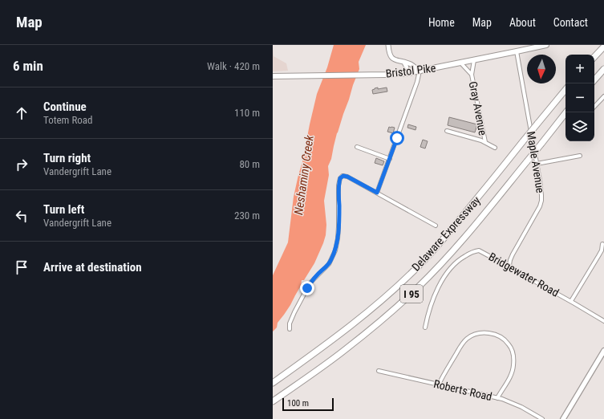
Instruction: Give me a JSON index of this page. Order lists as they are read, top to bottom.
{
  "streets": {
    "highway": ["Delaware Expressway", "I 95"],
    "main road": ["Bristol Pike"],
    "street": [
      "Gray Avenue",
      "Maple Avenue",
      "Bridgewater Road",
      "Roberts Road"
    ]
  },
  "crossings": [
    ["Bristol Pike", "Gray Avenue"],
    ["Bristol Pike", "Maple Avenue"],
    ["Maple Avenue", "Bridgewater Road"]
  ],
  "water": ["Neshaminy Creek"],
  "scale_bar": "100 m",
  "north": "bottom",
  "page": {
    "header": "Map",
    "nav": [
      "Home",
      "Map",
      "About",
      "Contact"
    ],
    "heading": ["6 min", "Walk · 420 m"],
    "map_buttons": ["+", "−"],
    "list": [
      ["Continue", "Totem Road", "110 m"],
      ["Turn right", "Vandergrift Lane", "80 m"],
      ["Turn left", "Vandergrift Lane", "230 m"],
      "Arrive at destination"
    ],
    "scale": "100 m"
  }
}
